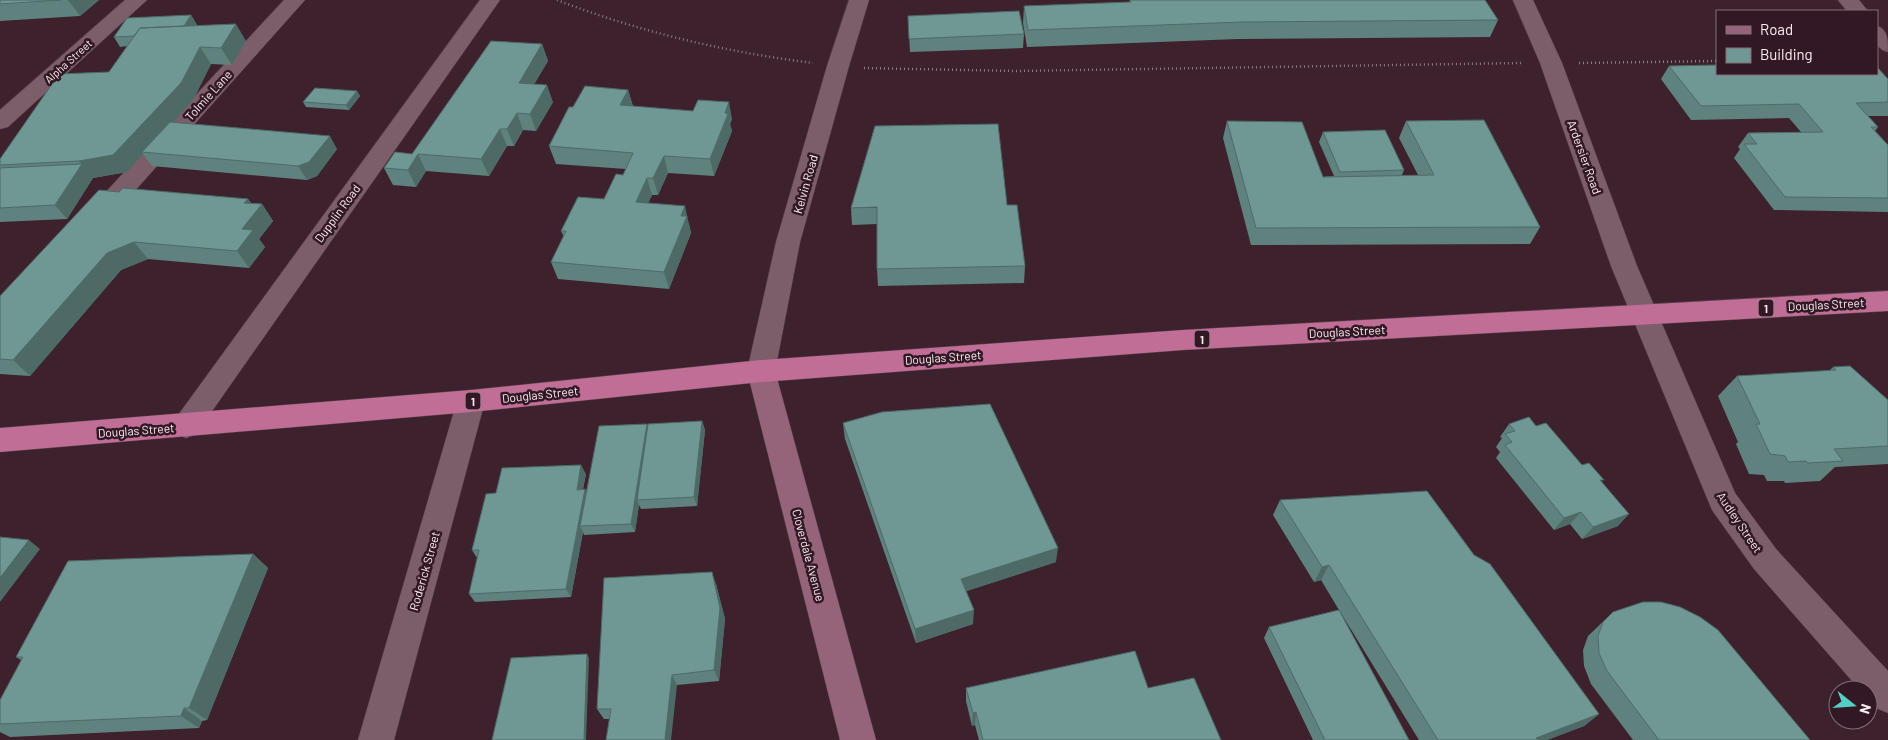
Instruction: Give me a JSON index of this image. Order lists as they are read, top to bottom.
{
  "streets": {
    "highway": ["Douglas Street", "1"],
    "main road": ["Cloverdale Avenue"],
    "street": [
      "Alpha Street",
      "Tolmie Lane",
      "Ardersier Road",
      "Kelvin Road",
      "Dupplin Road",
      "Audley Street",
      "Roderick Street"
    ]
  },
  "crossings": [
    ["Ardersier Road", "Douglas Street"],
    ["Ardersier Road", "Audley Street"],
    ["Kelvin Road", "Douglas Street"],
    ["Kelvin Road", "Cloverdale Avenue"],
    ["Dupplin Road", "Douglas Street"],
    ["Douglas Street", "Audley Street"],
    ["Douglas Street", "Cloverdale Avenue"],
    ["Douglas Street", "Roderick Street"]
  ],
  "legend": ["Road", "Building"],
  "north": "right"
}
